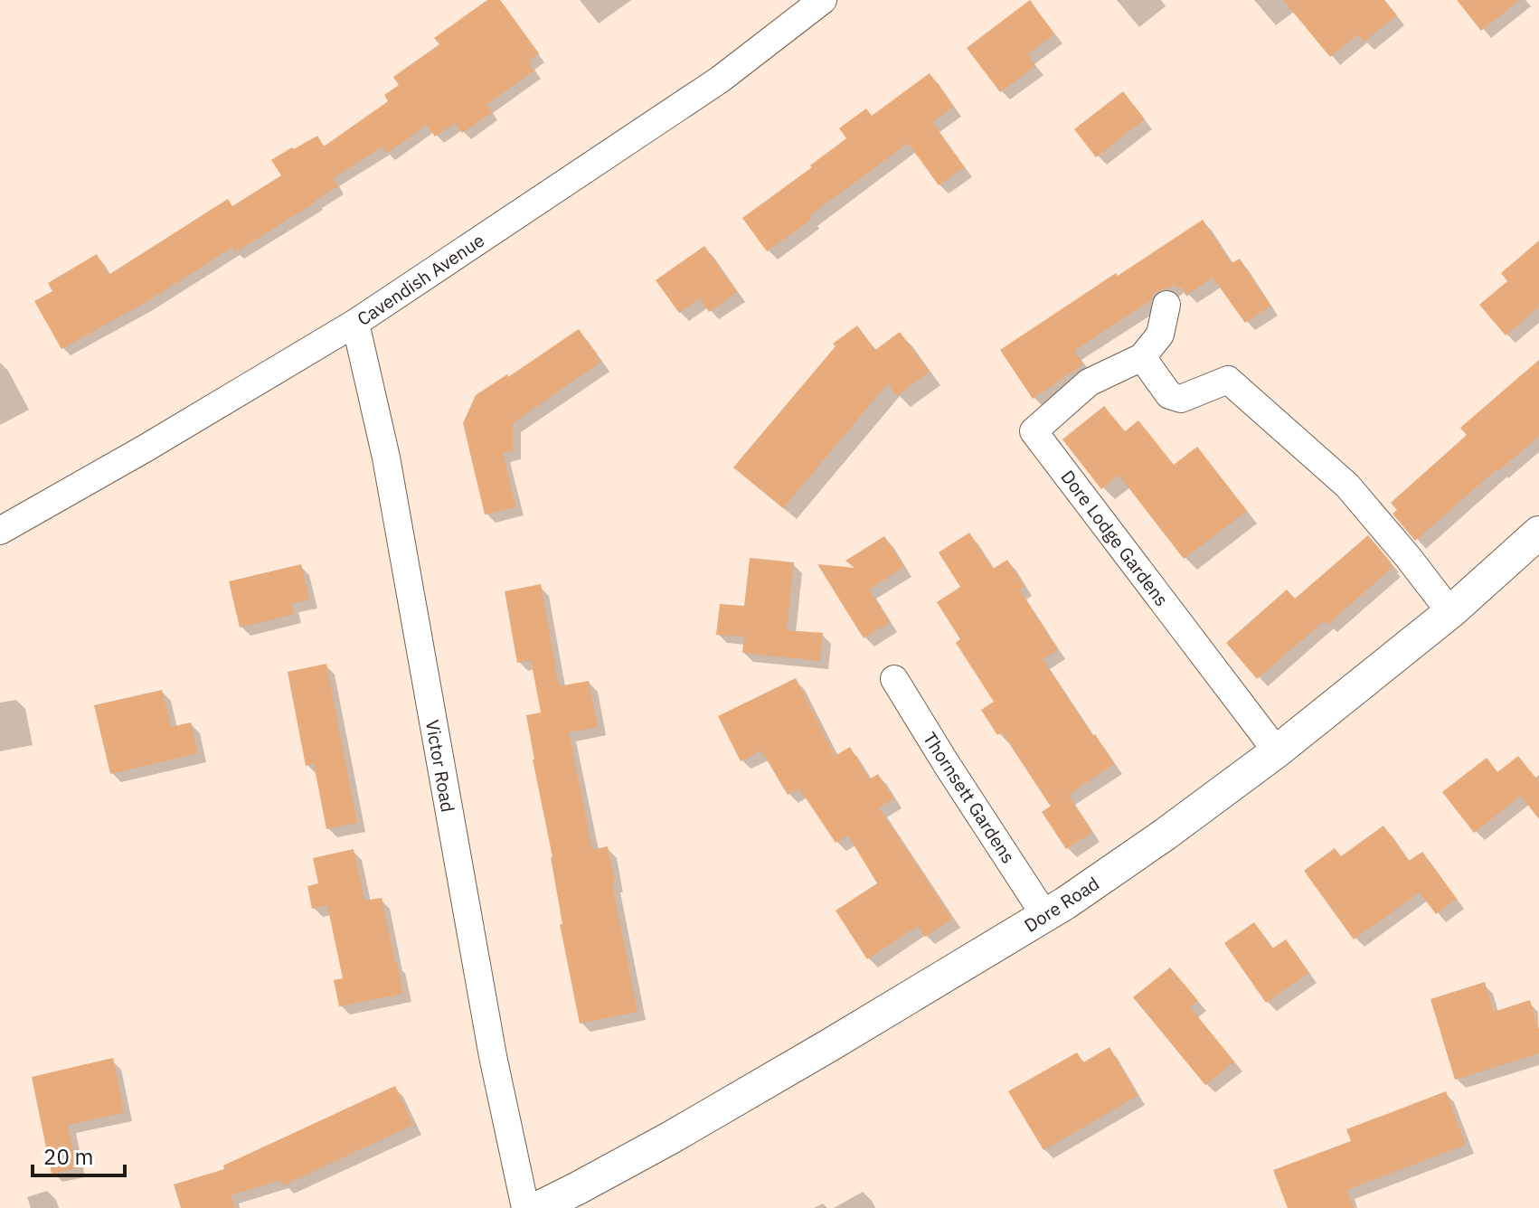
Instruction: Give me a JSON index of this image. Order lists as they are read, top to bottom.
{
  "streets": {
    "street": [
      "Cavendish Avenue",
      "Dore Lodge Gardens",
      "Victor Road",
      "Thornsett Gardens",
      "Dore Road"
    ]
  },
  "crossings": [
    ["Cavendish Avenue", "Victor Road"],
    ["Dore Lodge Gardens", "Dore Road"],
    ["Thornsett Gardens", "Dore Road"]
  ],
  "scale_bar": "20 m"
}
